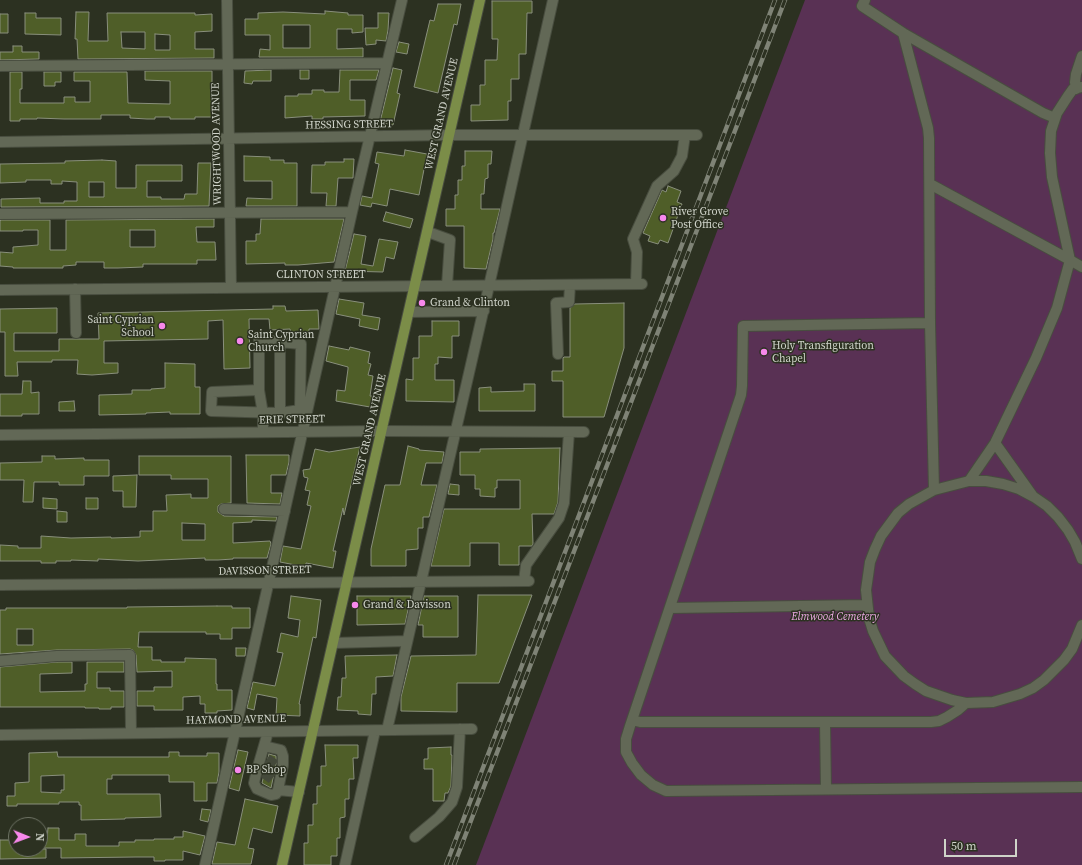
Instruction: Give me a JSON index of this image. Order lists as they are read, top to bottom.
{
  "streets": {
    "main road": ["WEST GRAND AVENUE"],
    "street": [
      "HESSING STREET",
      "WRIGHTWOOD AVENUE",
      "CLINTON STREET",
      "ERIE STREET",
      "DAVISSON STREET",
      "HAYMOND AVENUE"
    ]
  },
  "crossings": [
    ["WEST GRAND AVENUE", "HESSING STREET"],
    ["WEST GRAND AVENUE", "CLINTON STREET"],
    ["WEST GRAND AVENUE", "ERIE STREET"],
    ["WEST GRAND AVENUE", "DAVISSON STREET"],
    ["WEST GRAND AVENUE", "HAYMOND AVENUE"],
    ["HESSING STREET", "WRIGHTWOOD AVENUE"],
    ["HESSING STREET", "CLINTON STREET"],
    ["WRIGHTWOOD AVENUE", "CLINTON STREET"],
    ["ERIE STREET", "DAVISSON STREET"]
  ],
  "parks": ["Elmwood Cemetery"],
  "places": [
    "River Grove Post Office",
    "Grand & Clinton",
    "Saint Cyprian School",
    "Saint Cyprian Church",
    "Holy Transfiguration Chapel",
    "Grand & Davisson",
    "BP Shop"
  ],
  "scale_bar": "50 m",
  "north": "right"
}
